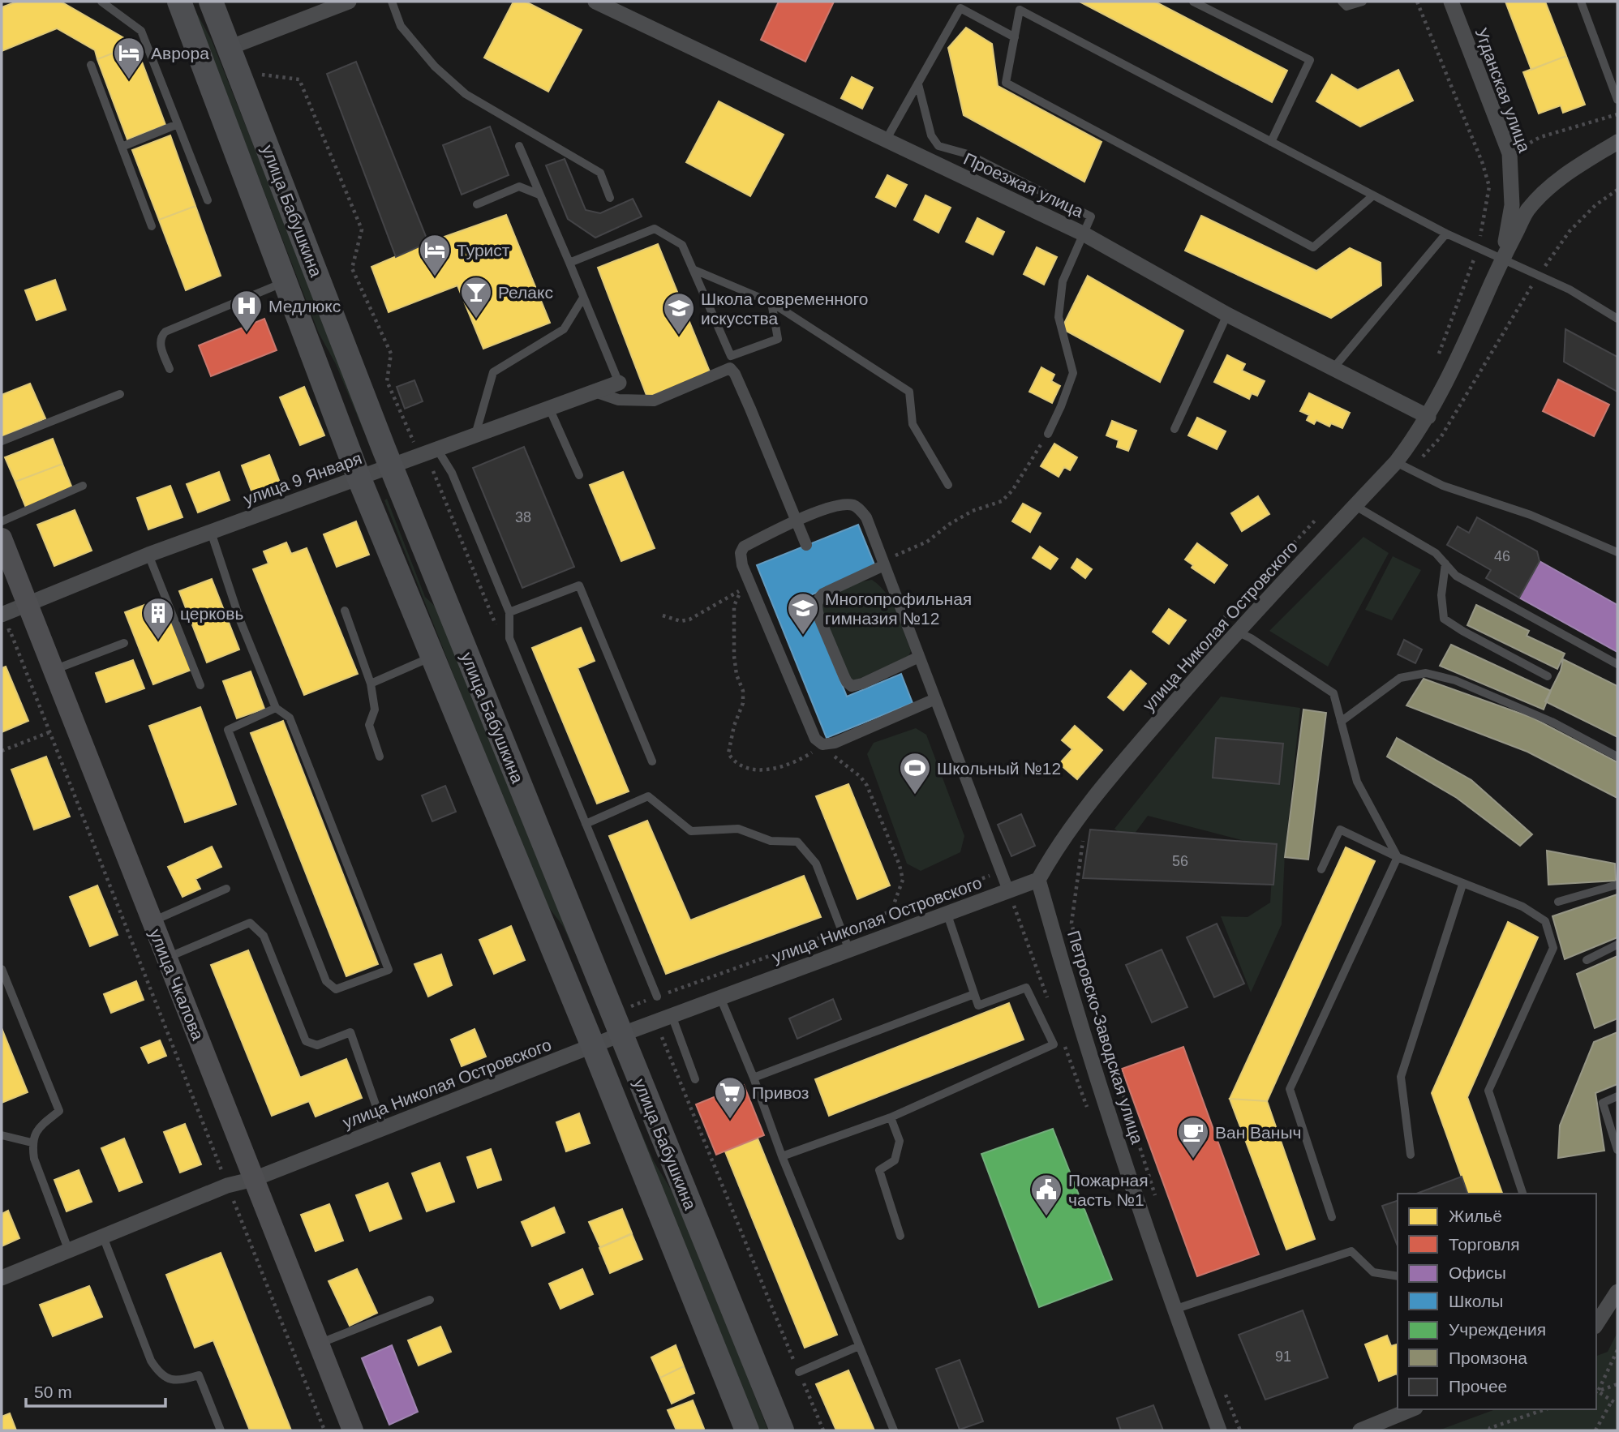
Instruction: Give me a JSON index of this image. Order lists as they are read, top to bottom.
{
  "streets": {
    "main road": ["улица Бабушкина", "улица Чкалова"],
    "street": [
      "Угданская улица",
      "Проезжая улица",
      "улица 9 Января",
      "улица Николая Островского",
      "Петровско-Заводская улица"
    ]
  },
  "crossings": [
    ["Угданская улица", "улица Николая Островского"],
    ["Проезжая улица", "улица Николая Островского"],
    ["улица Бабушкина", "улица 9 Января"],
    ["улица Бабушкина", "улица Николая Островского"],
    ["улица 9 Января", "улица Чкалова"],
    ["улица Николая Островского", "улица Чкалова"],
    ["улица Николая Островского", "Петровско-Заводская улица"]
  ],
  "places": {
    "hotel": ["Аврора", "Турист"],
    "bar": ["Релакс"],
    "hospital": ["Медлюкс"],
    "school or university": ["Школа современного искусства", "Многопрофильная гимназия №12"],
    "building": ["церковь"],
    "sports": ["Школьный №12"],
    "supermarket": ["Привоз"],
    "cafe": ["Ван Ваныч"],
    "public building": ["Пожарная часть №1"]
  },
  "house_numbers": [
    "38",
    "46",
    "56",
    "91"
  ],
  "legend": [
    "Жильё",
    "Торговля",
    "Офисы",
    "Школы",
    "Учреждения",
    "Промзона",
    "Прочее"
  ],
  "scale_bar": "50 m"
}
